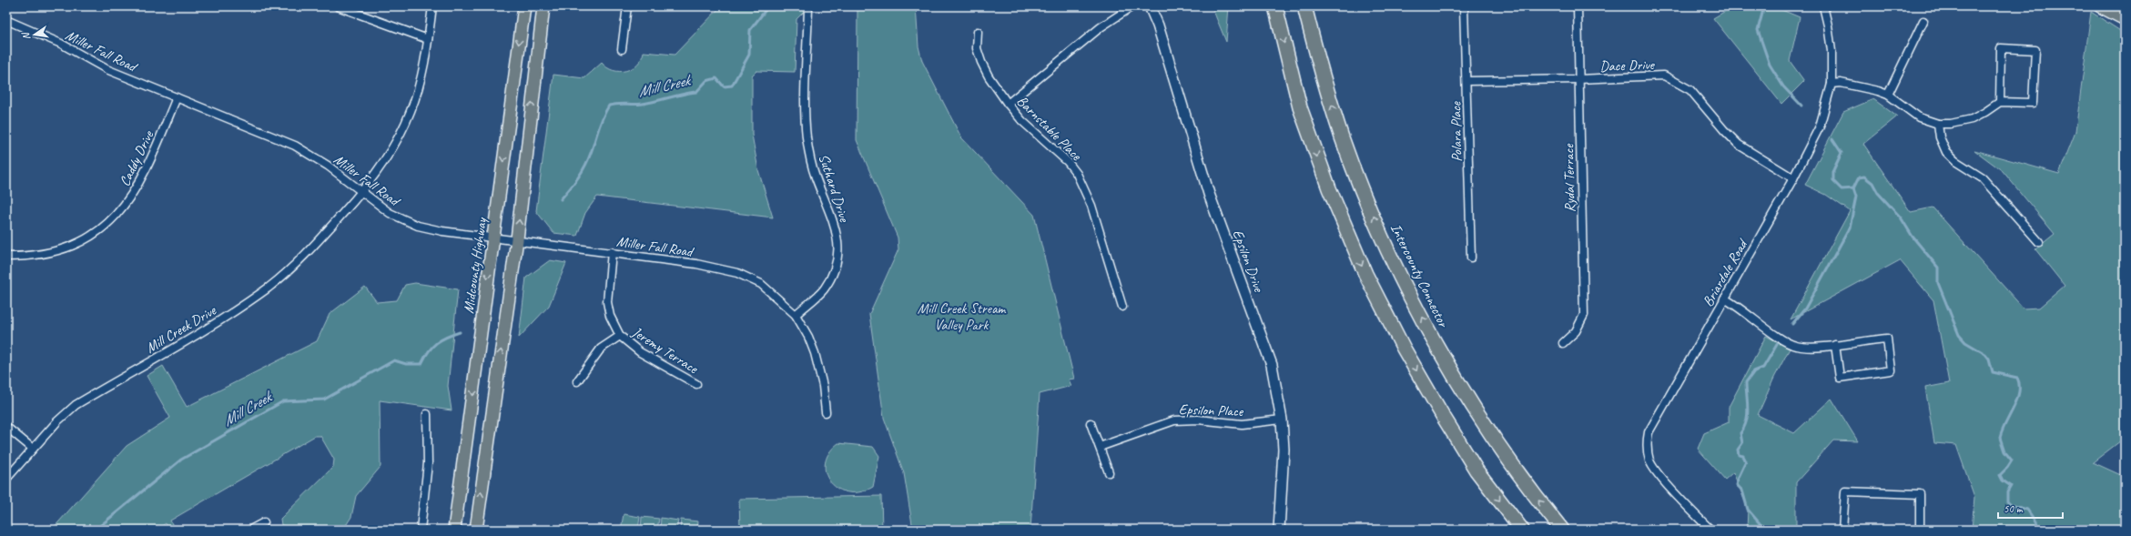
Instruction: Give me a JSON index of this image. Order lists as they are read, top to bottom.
{
  "streets": {
    "highway": ["Intercounty Connector"],
    "main road": ["Midcounty Highway"],
    "street": [
      "Miller Fall Road",
      "Dace Drive",
      "Barnstable Place",
      "Polara Place",
      "Caddy Drive",
      "Rydal Terrace",
      "Suthard Drive",
      "Epsilon Drive",
      "Briardale Road",
      "Mill Creek Drive",
      "Jeremy Terrace",
      "Epsilon Place"
    ]
  },
  "crossings": [
    ["Miller Fall Road", "Caddy Drive"],
    ["Miller Fall Road", "Suthard Drive"],
    ["Miller Fall Road", "Midcounty Highway"],
    ["Miller Fall Road", "Mill Creek Drive"],
    ["Miller Fall Road", "Jeremy Terrace"],
    ["Dace Drive", "Polara Place"],
    ["Dace Drive", "Rydal Terrace"],
    ["Dace Drive", "Briardale Road"],
    ["Epsilon Drive", "Epsilon Place"]
  ],
  "water": ["Mill Creek"],
  "parks": ["Mill Creek Stream Valley Park"],
  "scale_bar": "50 m",
  "north": "left"
}
